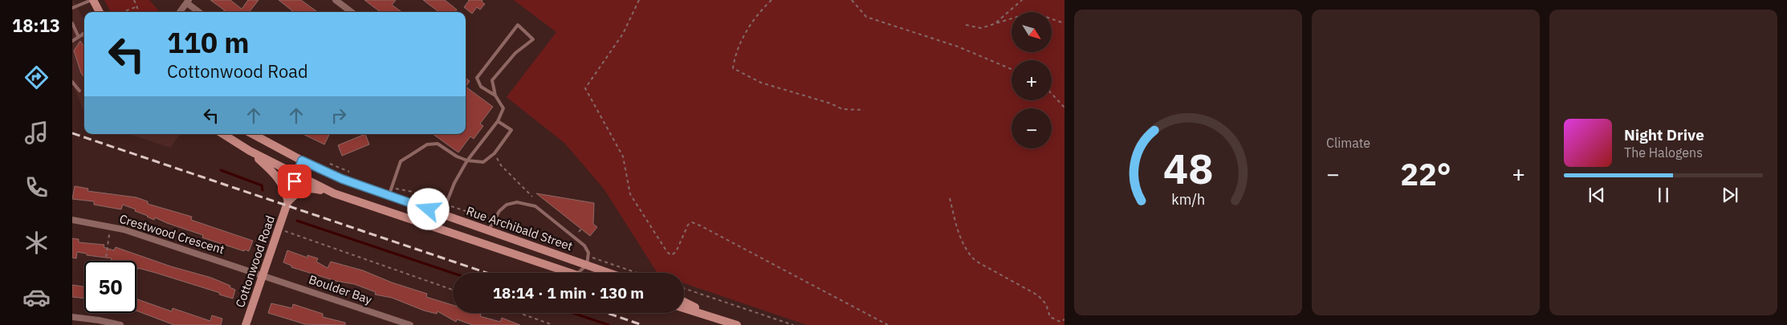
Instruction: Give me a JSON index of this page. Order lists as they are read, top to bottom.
{
  "streets": {
    "main road": ["Rue Archibald Street", "Cottonwood Road"],
    "street": ["Crestwood Crescent", "Boulder Bay"]
  },
  "crossings": [
    ["Rue Archibald Street", "Cottonwood Road"],
    ["Crestwood Crescent", "Cottonwood Road"],
    ["Crestwood Crescent", "Boulder Bay"],
    ["Cottonwood Road", "Boulder Bay"]
  ],
  "north": "bottom right",
  "page": {
    "tabs": "18:13",
    "tile": "Climate",
    "map_buttons": ["+", "−"],
    "turn": ["110 m", "Cottonwood Road"],
    "song": ["Night Drive", "The Halogens"],
    "heat": ["−", "22°", "+"],
    "limit": "50",
    "trip": "18:14 · 1 min · 130 m",
    "gauge": ["48", "km/h"]
  }
}
